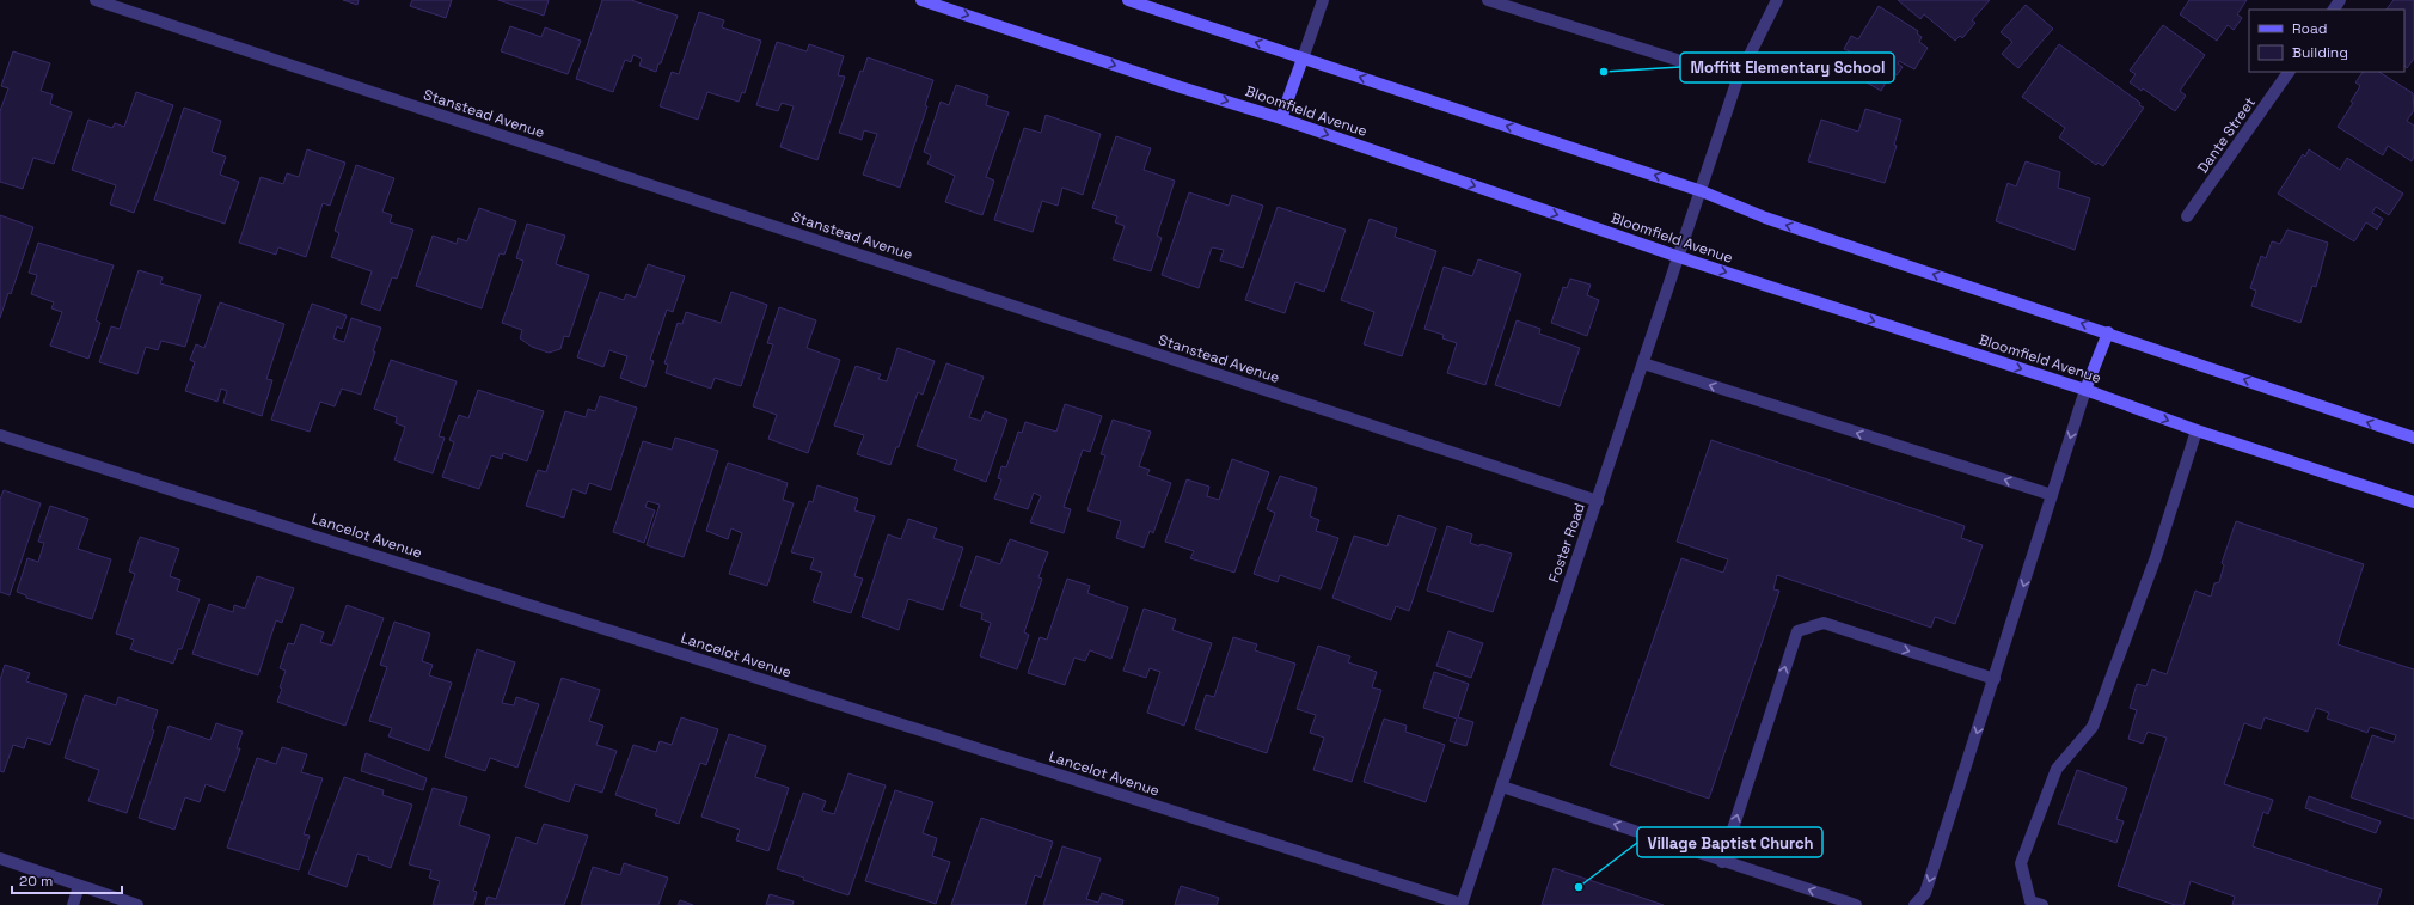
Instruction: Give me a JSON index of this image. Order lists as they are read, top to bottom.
{
  "streets": {
    "main road": ["Bloomfield Avenue"],
    "street": [
      "Stanstead Avenue",
      "Dante Street",
      "Lancelot Avenue",
      "Foster Road"
    ]
  },
  "crossings": [
    ["Bloomfield Avenue", "Foster Road"],
    ["Stanstead Avenue", "Foster Road"],
    ["Lancelot Avenue", "Foster Road"]
  ],
  "places": ["Moffitt Elementary School", "Village Baptist Church"],
  "legend": ["Road", "Building"],
  "scale_bar": "20 m"
}
